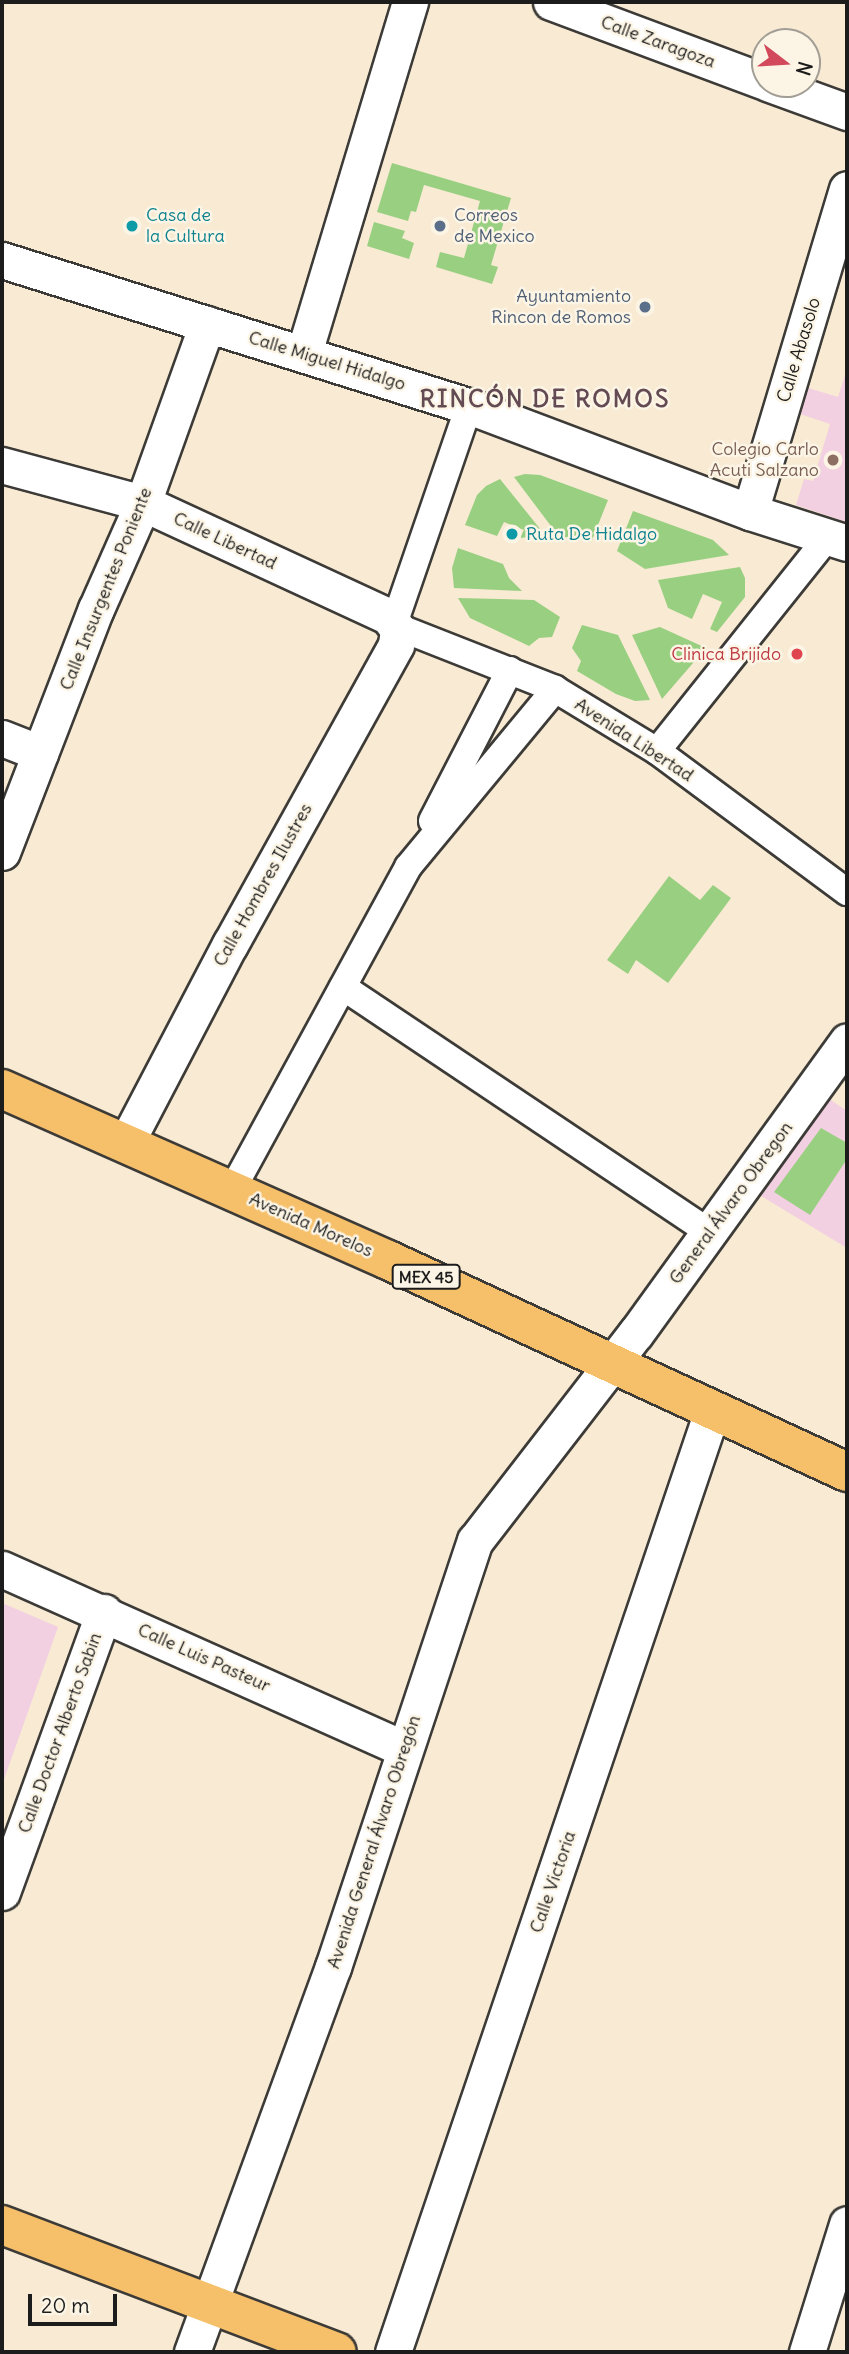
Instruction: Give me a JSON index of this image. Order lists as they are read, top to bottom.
{
  "streets": {
    "main road": ["Avenida Morelos", "MEX 45"],
    "street": [
      "Calle Zaragoza",
      "Calle Abasolo",
      "Calle Miguel Hidalgo",
      "Calle Libertad",
      "Calle Insurgentes Poniente",
      "Avenida Libertad",
      "Calle Hombres Ilustres",
      "General Álvaro Obregon",
      "Calle Luis Pasteur",
      "Calle Doctor Alberto Sabin",
      "Avenida General Álvaro Obregón",
      "Calle Victoria"
    ]
  },
  "crossings": [
    ["Calle Abasolo", "Calle Miguel Hidalgo"],
    ["Calle Miguel Hidalgo", "Calle Insurgentes Poniente"],
    ["Calle Libertad", "Calle Insurgentes Poniente"],
    ["Calle Libertad", "Avenida Libertad"],
    ["Calle Libertad", "Calle Hombres Ilustres"],
    ["Avenida Libertad", "Calle Hombres Ilustres"],
    ["Calle Hombres Ilustres", "Avenida Morelos"],
    ["General Álvaro Obregon", "Avenida Morelos"],
    ["General Álvaro Obregon", "Avenida General Álvaro Obregón"],
    ["Avenida Morelos", "Avenida General Álvaro Obregón"],
    ["Avenida Morelos", "Calle Victoria"],
    ["Calle Luis Pasteur", "Calle Doctor Alberto Sabin"],
    ["Calle Luis Pasteur", "Avenida General Álvaro Obregón"]
  ],
  "districts": ["RINCÓN DE ROMOS"],
  "places": [
    "Casa de la Cultura",
    "Correos de Mexico",
    "Ayuntamiento Rincon de Romos",
    "Colegio Carlo Acuti Salzano",
    "Ruta De Hidalgo",
    "Clinica Brijido"
  ],
  "scale_bar": "20 m",
  "north": "right"
}
